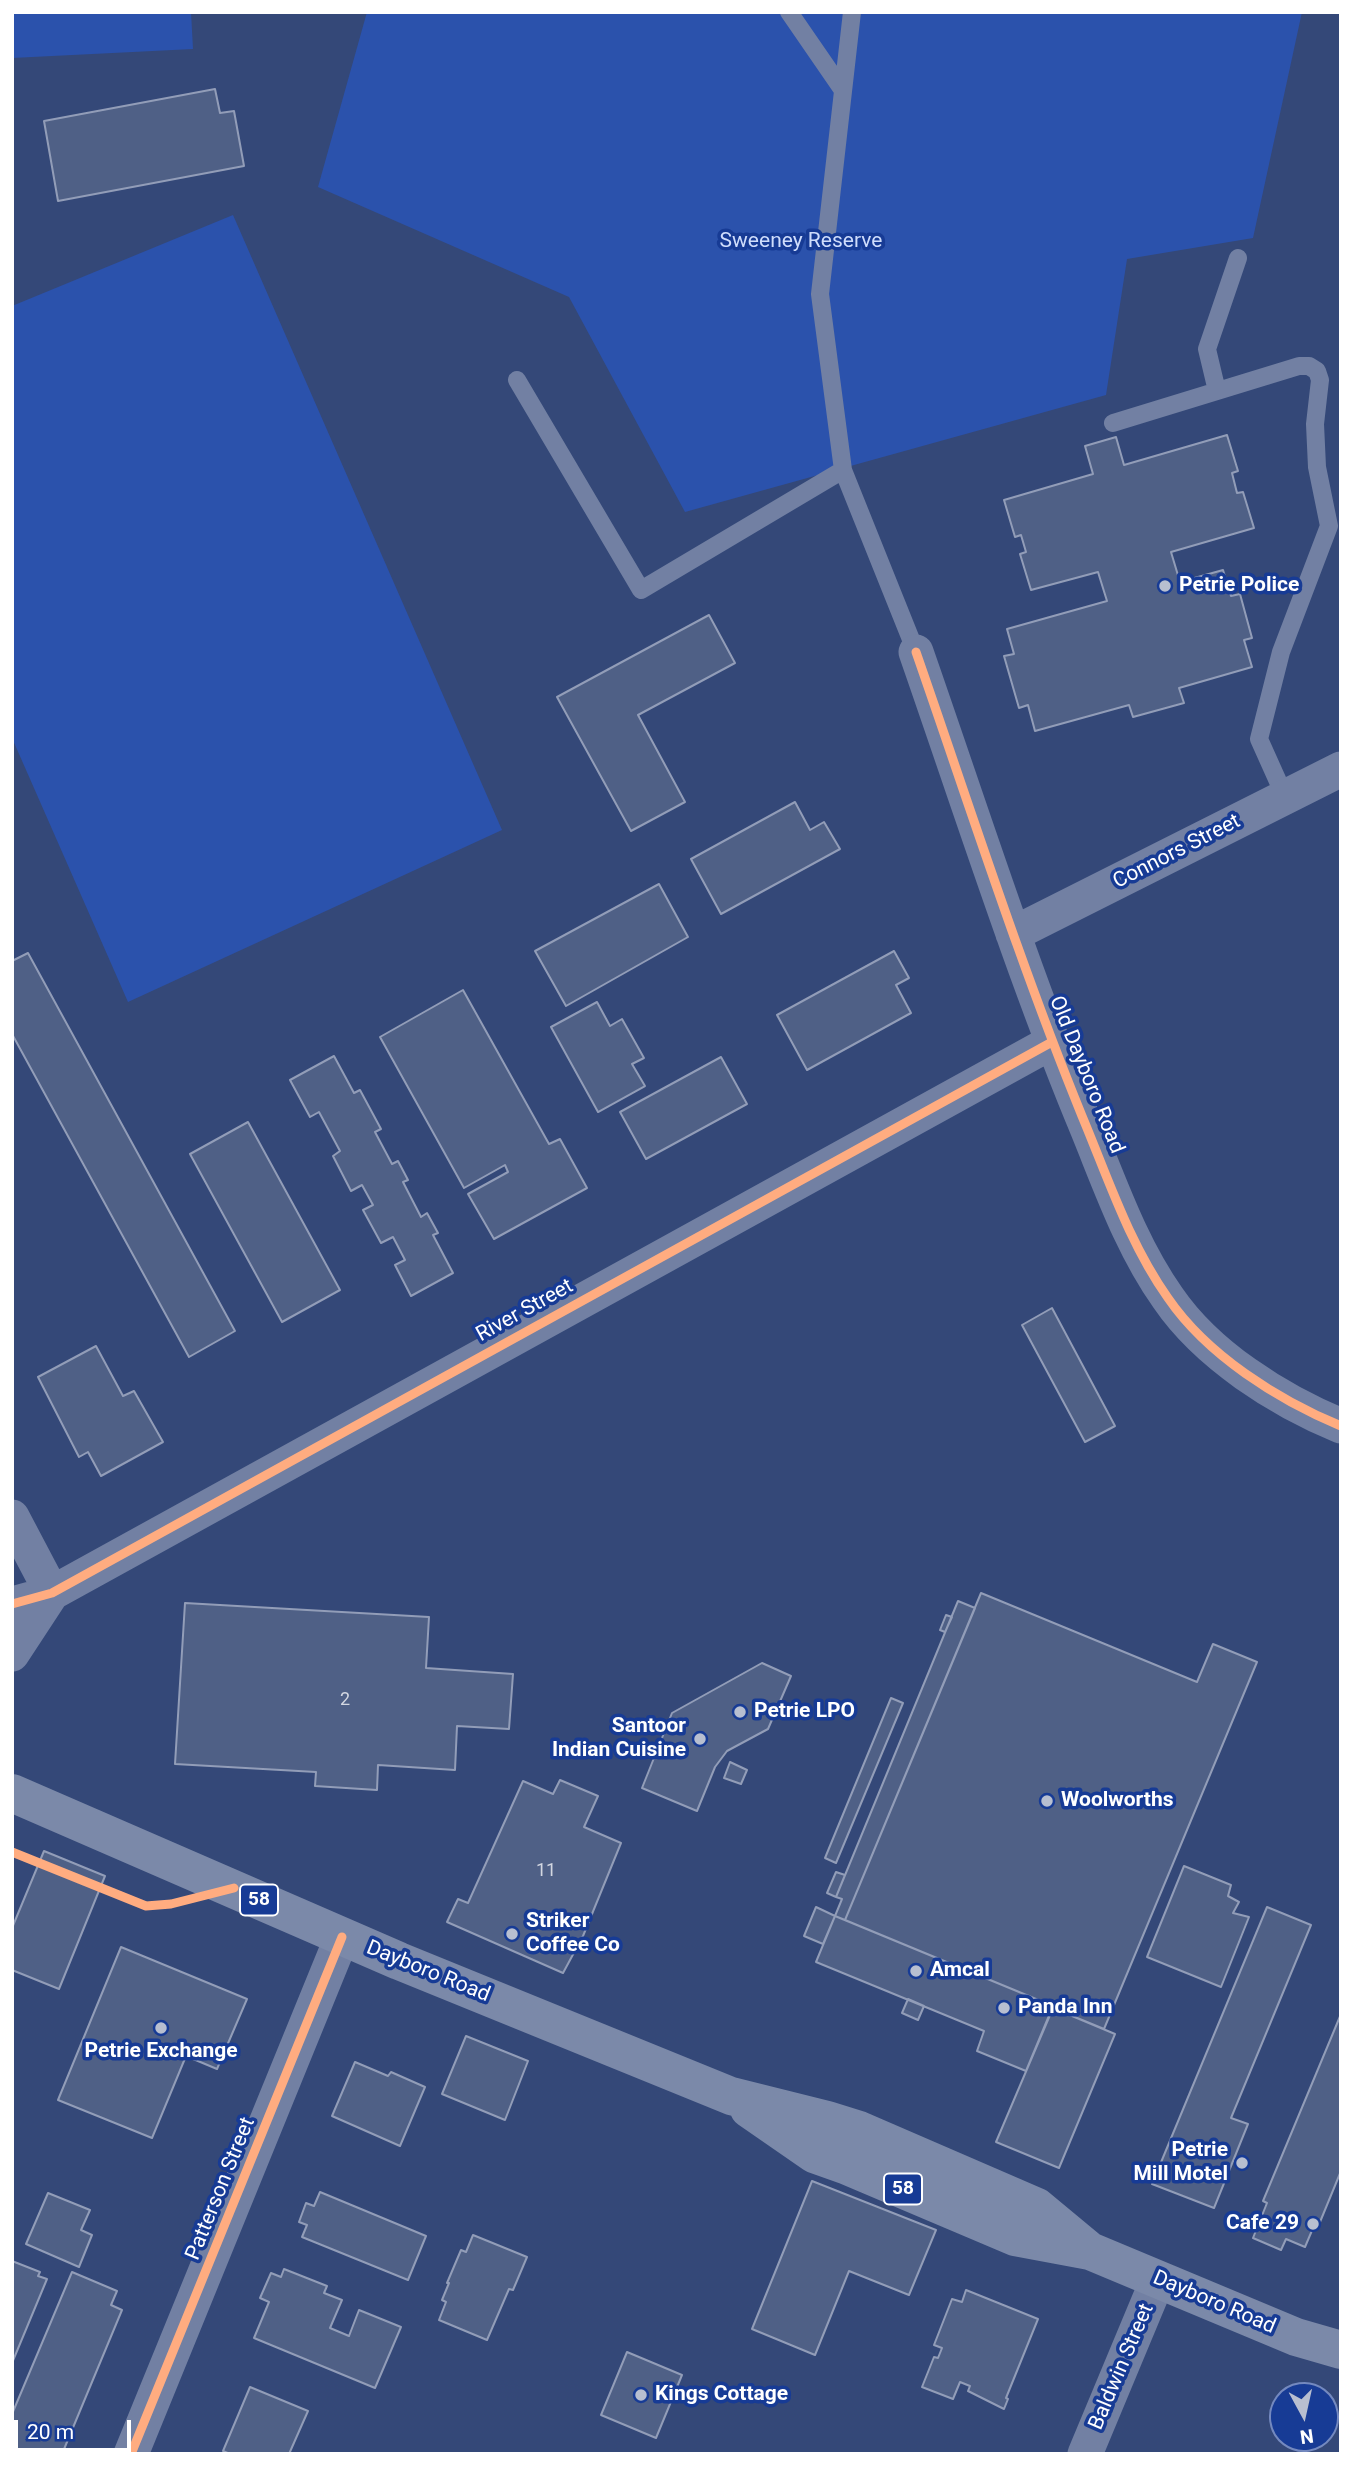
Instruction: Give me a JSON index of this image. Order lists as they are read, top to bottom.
{
  "streets": {
    "main road": ["58", "Dayboro Road"],
    "street": [
      "Connors Street",
      "Old Dayboro Road",
      "River Street",
      "Patterson Street",
      "Baldwin Street"
    ]
  },
  "crossings": [
    ["Connors Street", "Old Dayboro Road"],
    ["Old Dayboro Road", "River Street"],
    ["Dayboro Road", "Patterson Street"],
    ["Dayboro Road", "Baldwin Street"]
  ],
  "parks": ["Sweeney Reserve"],
  "places": [
    "Petrie Police",
    "Petrie LPO",
    "Santoor Indian Cuisine",
    "Woolworths",
    "Striker Coffee Co",
    "Amcal",
    "Panda Inn",
    "Petrie Exchange",
    "Petrie Mill Motel",
    "Cafe 29",
    "Kings Cottage"
  ],
  "house_numbers": ["2", "11"],
  "scale_bar": "20 m",
  "north": "bottom"
}
